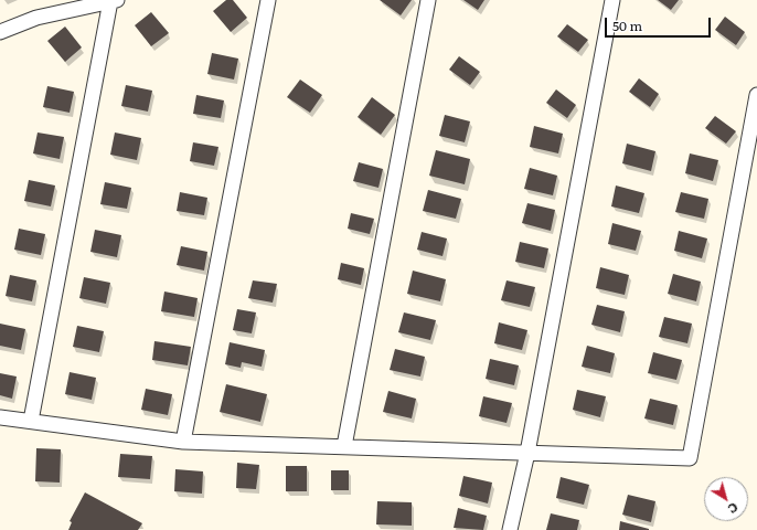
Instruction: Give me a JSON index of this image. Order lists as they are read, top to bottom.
{
  "scale_bar": "50 m",
  "north": "bottom right"
}
